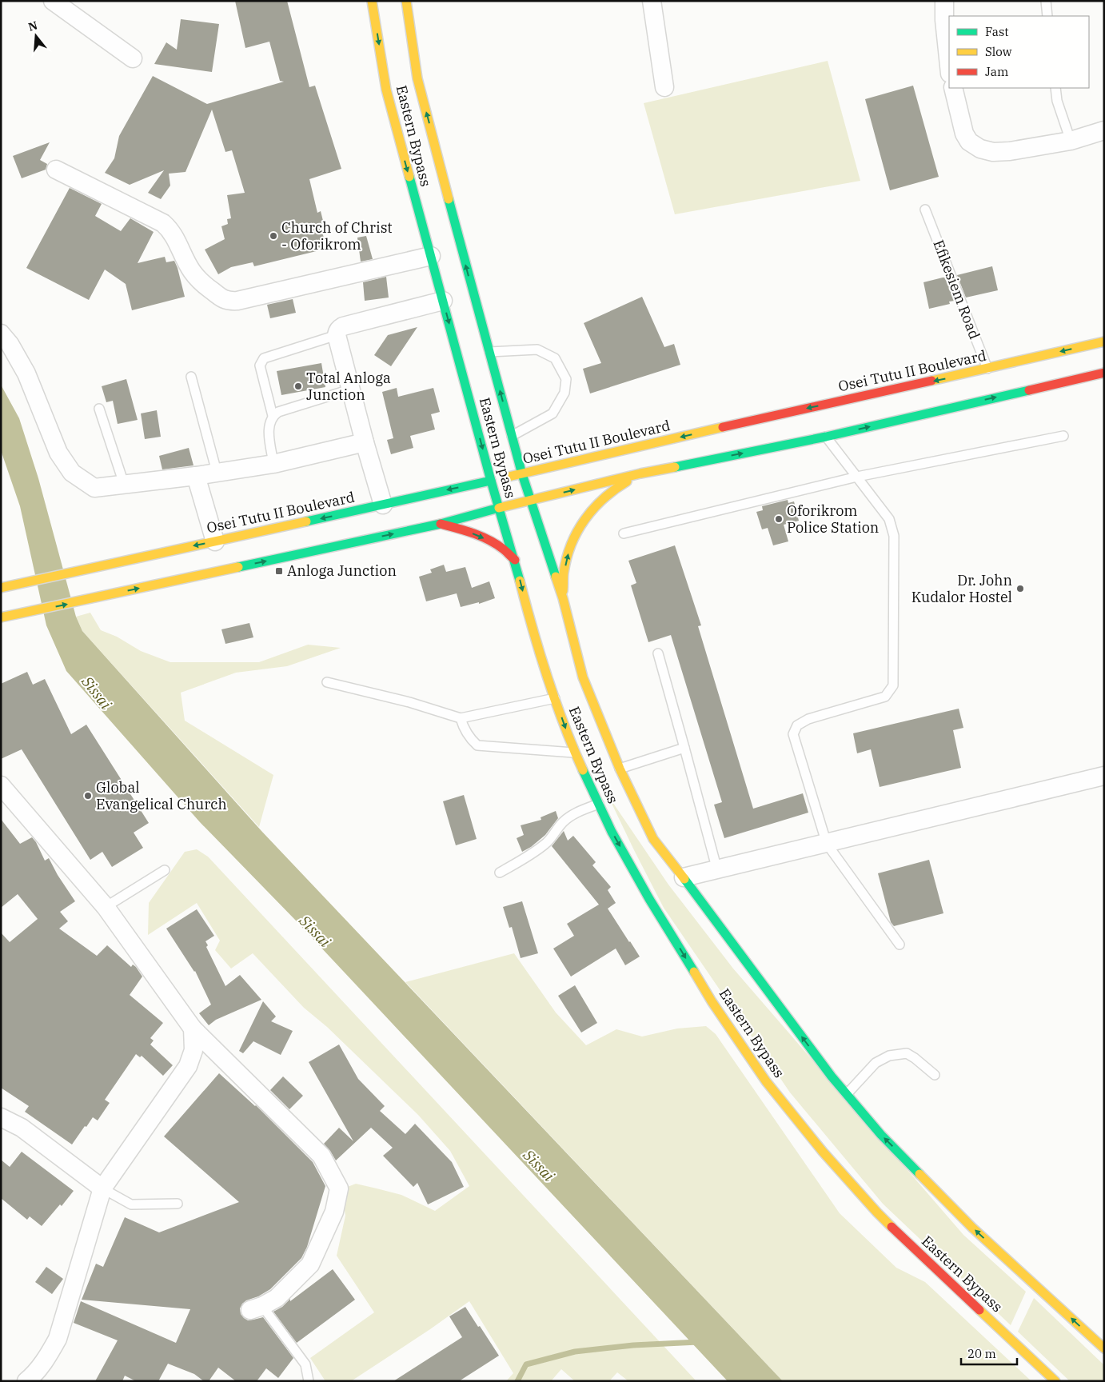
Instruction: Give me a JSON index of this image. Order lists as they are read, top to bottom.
{
  "streets": {
    "main road": ["Eastern Bypass", "Osei Tutu II Boulevard"],
    "lane": ["Efikesiem Road"]
  },
  "crossings": [
    ["Eastern Bypass", "Osei Tutu II Boulevard"],
    ["Efikesiem Road", "Osei Tutu II Boulevard"]
  ],
  "water": ["Sissai"],
  "places": {
    "other": [
      "Church of Christ - Oforikrom",
      "Total Anloga Junction",
      "Oforikrom Police Station",
      "Dr. John Kudalor Hostel",
      "Global Evangelical Church"
    ],
    "transit": ["Anloga Junction"]
  },
  "legend": ["Fast", "Slow", "Jam"],
  "scale_bar": "20 m",
  "north": "top"
}
